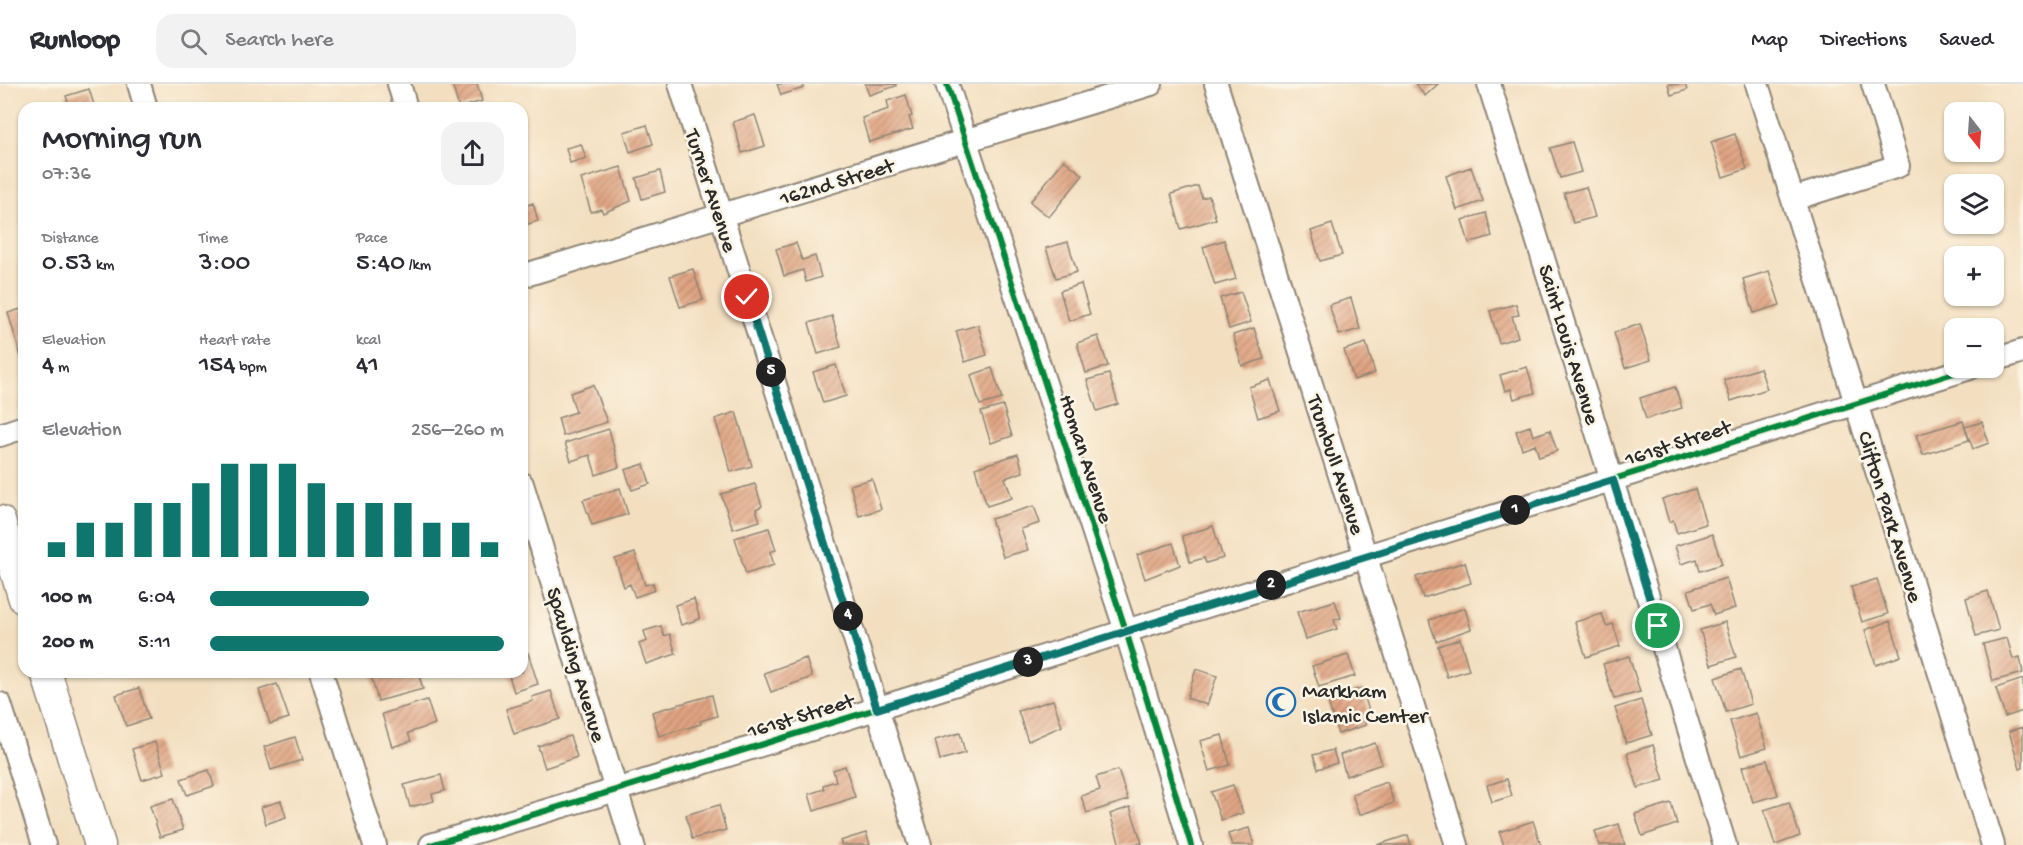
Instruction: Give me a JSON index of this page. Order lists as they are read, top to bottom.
{
  "streets": {
    "street": [
      "162nd Street",
      "Turner Avenue",
      "Saint Louis Avenue",
      "161st Street",
      "Homan Avenue",
      "Trumbull Avenue",
      "Clifton Park Avenue",
      "Spaulding Avenue"
    ]
  },
  "crossings": [
    ["162nd Street", "Turner Avenue"],
    ["162nd Street", "Homan Avenue"],
    ["Turner Avenue", "161st Street"],
    ["Saint Louis Avenue", "161st Street"],
    ["161st Street", "Homan Avenue"],
    ["161st Street", "Trumbull Avenue"],
    ["161st Street", "Clifton Park Avenue"],
    ["161st Street", "Spaulding Avenue"]
  ],
  "places": {
    "mosque": ["Markham Islamic Center"]
  },
  "north": "bottom",
  "page": {
    "header": "Runloop",
    "search": "Search here",
    "nav": ["Map", "Directions", "Saved"],
    "map_buttons": ["+", "−"],
    "heading": ["Morning run", "07:36"],
    "stats": [
      ["Distance", "0.53 km"],
      ["Time", "3:00"],
      ["Pace", "5:40 /km"],
      ["Elevation", "4 m"],
      ["Heart rate", "154 bpm"],
      ["kcal", "41"]
    ],
    "pins": [
      "5",
      "1",
      "2",
      "4",
      "3"
    ],
    "chart": ["Elevation", "256–260 m"],
    "list": [
      {
        "name": "100 m",
        "note": "6:04"
      },
      {
        "name": "200 m",
        "note": "5:11"
      }
    ]
  }
}
